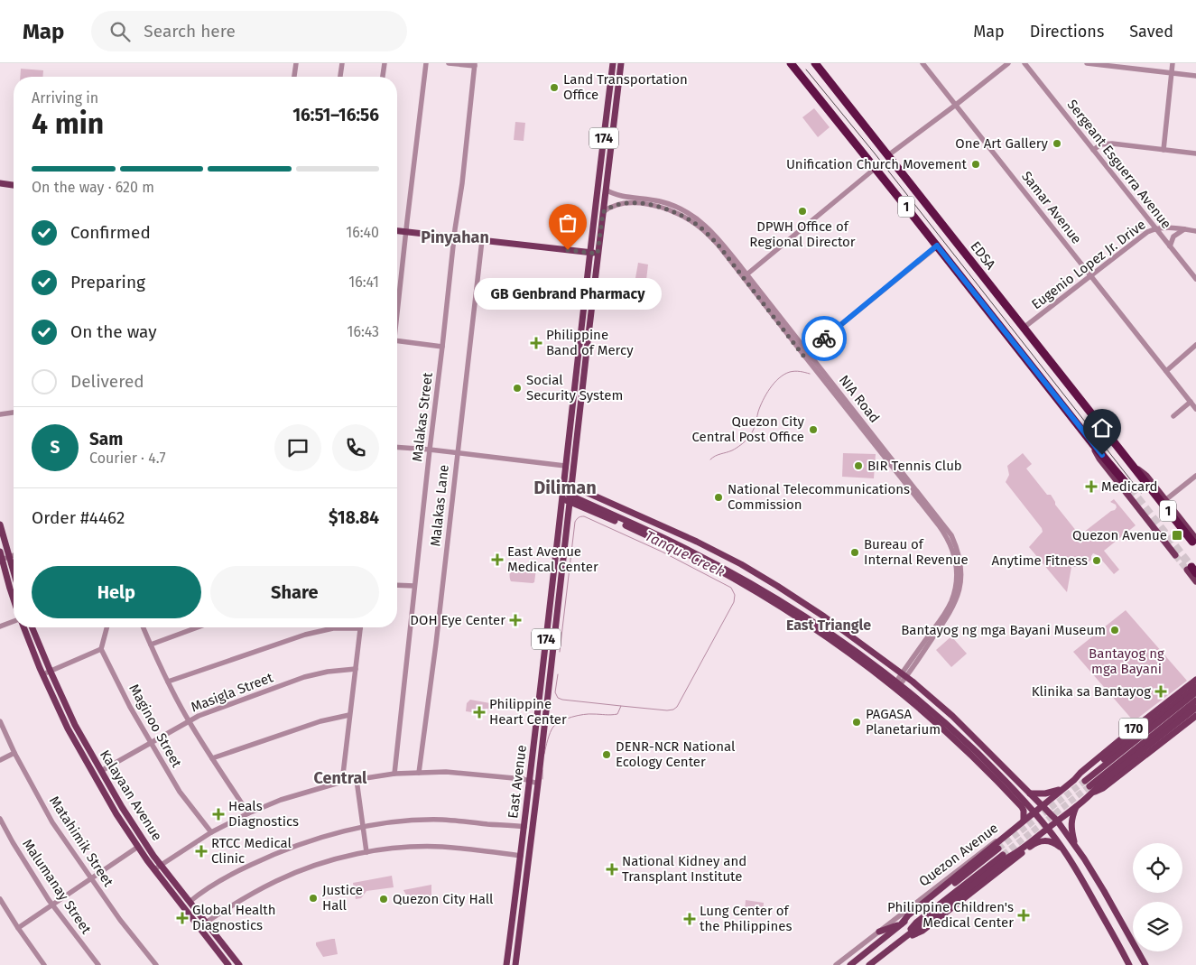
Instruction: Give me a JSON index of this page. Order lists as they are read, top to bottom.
{
  "streets": {
    "highway": ["1", "EDSA"],
    "main road": [
      "174",
      "170",
      "East Avenue",
      "Kalayaan Avenue",
      "Quezon Avenue"
    ],
    "street": [
      "Sergeant Esguerra Avenue",
      "Samar Avenue",
      "Eugenio Lopez Jr. Drive",
      "NIA Road",
      "Malakas Street",
      "Malakas Lane",
      "Masigla Street",
      "Maginoo Street",
      "Matahimik Street",
      "Malumanay Street"
    ]
  },
  "crossings": [
    ["Sergeant Esguerra Avenue", "Eugenio Lopez Jr. Drive"],
    ["Samar Avenue", "Eugenio Lopez Jr. Drive"],
    ["EDSA", "Eugenio Lopez Jr. Drive"],
    ["NIA Road", "East Avenue"],
    ["Masigla Street", "Maginoo Street"],
    ["Masigla Street", "Kalayaan Avenue"]
  ],
  "districts": [
    "Pinyahan",
    "Diliman",
    "East Triangle",
    "Central"
  ],
  "water": ["Tanque Creek"],
  "parks": ["Bantayog ng mga Bayani"],
  "places": {
    "other": [
      "Land Transportation Office",
      "One Art Gallery",
      "Unification Church Movement",
      "DPWH Office of Regional Director",
      "GB Genbrand Pharmacy",
      "Social Security System",
      "Quezon City Central Post Office",
      "BIR Tennis Club",
      "National Telecommunications Commission",
      "Bureau of Internal Revenue",
      "Anytime Fitness",
      "Bantayog ng mga Bayani Museum",
      "PAGASA Planetarium",
      "DENR-NCR National Ecology Center",
      "Justice Hall",
      "Quezon City Hall"
    ],
    "health": [
      "Philippine Band of Mercy",
      "Medicard",
      "East Avenue Medical Center",
      "DOH Eye Center",
      "Klinika sa Bantayog",
      "Philippine Heart Center",
      "Heals Diagnostics",
      "RTCC Medical Clinic",
      "National Kidney and Transplant Institute",
      "Philippine Children's Medical Center",
      "Global Health Diagnostics",
      "Lung Center of the Philippines"
    ],
    "transit": ["Quezon Avenue"]
  },
  "page": {
    "header": "Map",
    "search": "Search here",
    "nav": ["Map", "Directions", "Saved"],
    "heading": ["4 min", "Arriving in", "16:51–16:56"],
    "panel": [
      "Sam",
      "Courier · 4.7",
      "Order #4462",
      "$18.84"
    ],
    "bar": "On the way · 620 m",
    "list": [
      ["Confirmed", "16:40"],
      ["Preparing", "16:41"],
      ["On the way", "16:43"],
      "Delivered"
    ],
    "bubble": "GB Genbrand Pharmacy",
    "round": "S",
    "buttons": ["Help", "Share"]
  }
}
